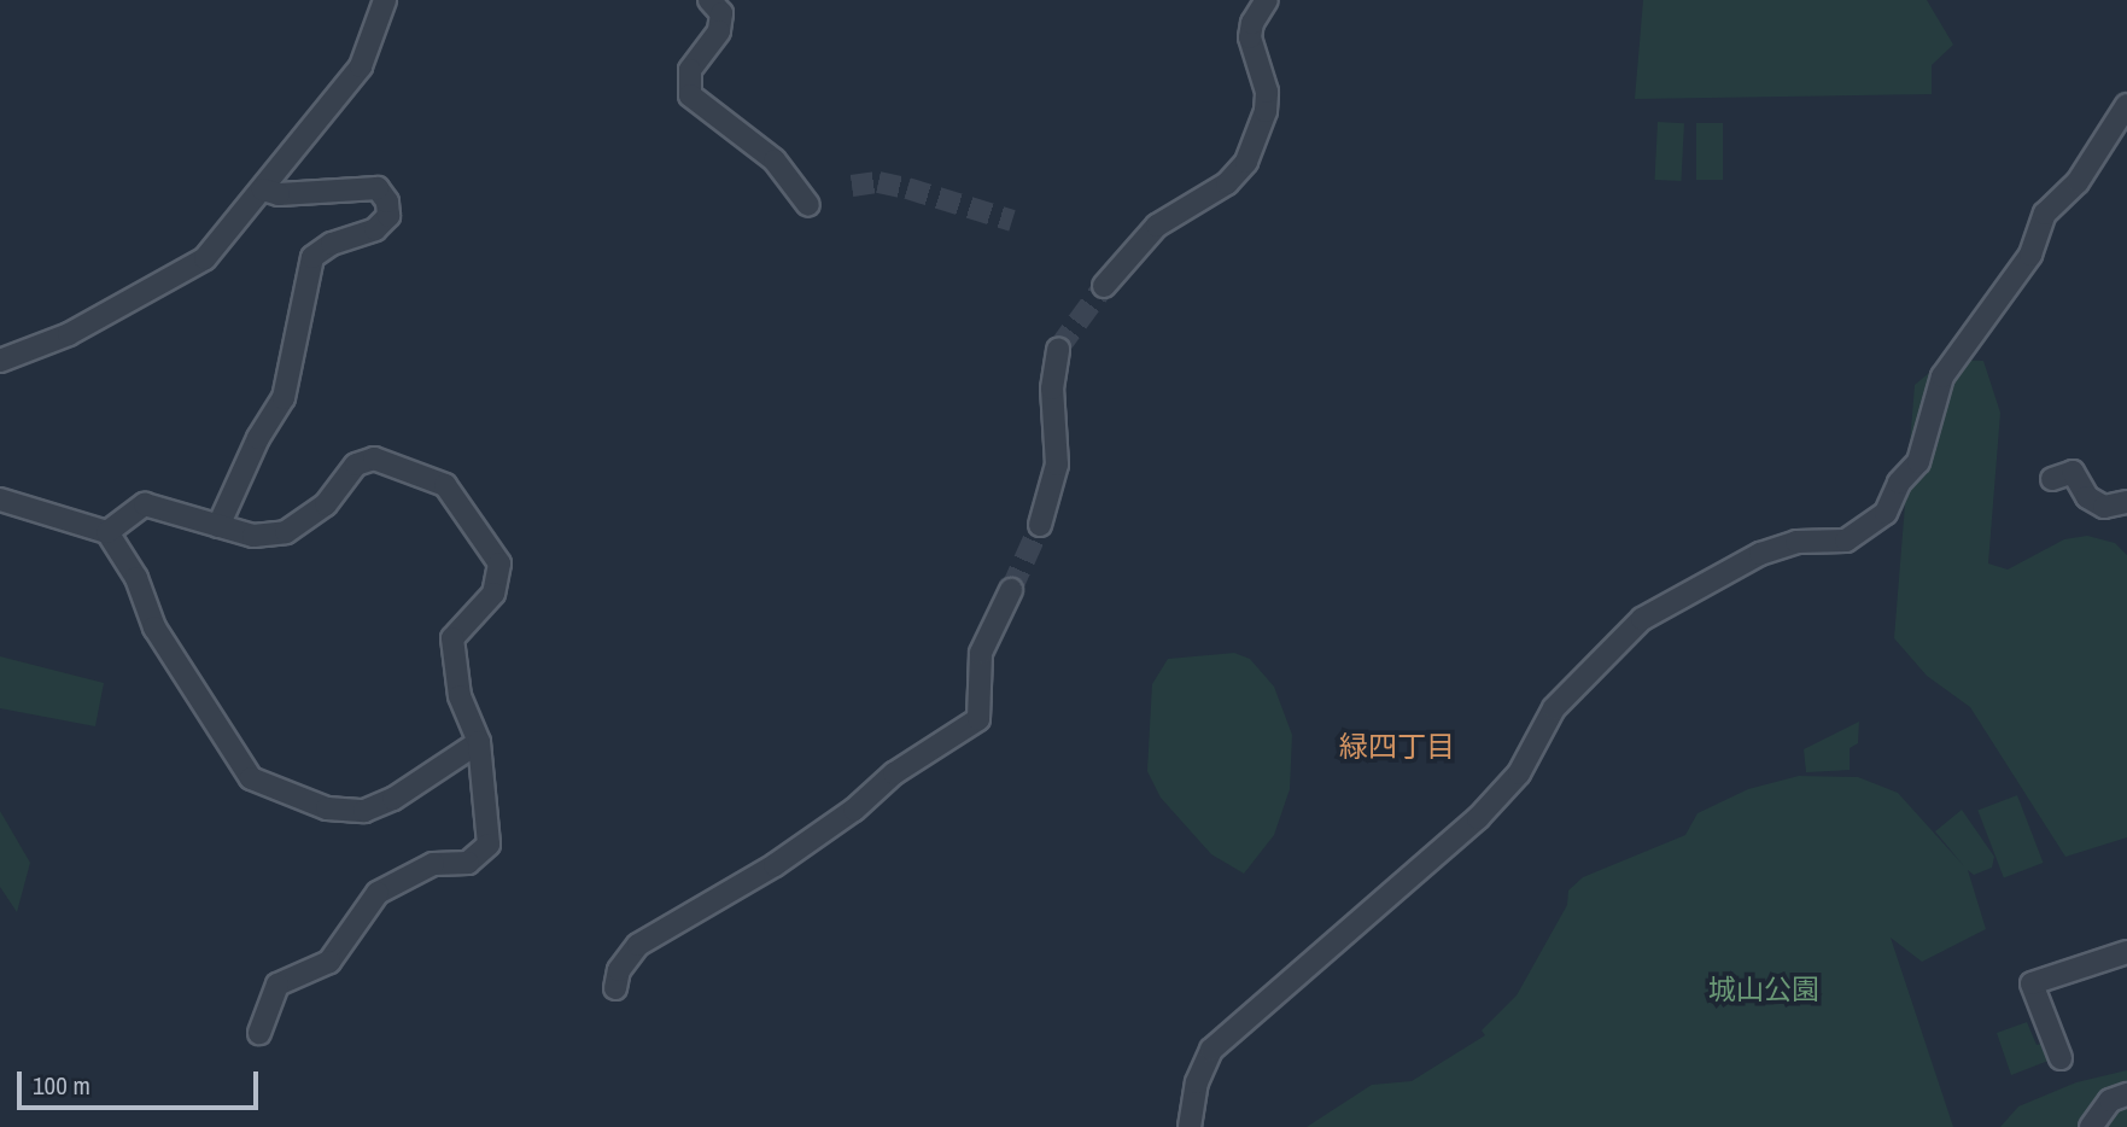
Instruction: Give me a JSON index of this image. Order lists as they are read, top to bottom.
{
  "districts": ["緑四丁目"],
  "parks": ["城山公園"],
  "scale_bar": "100 m"
}
